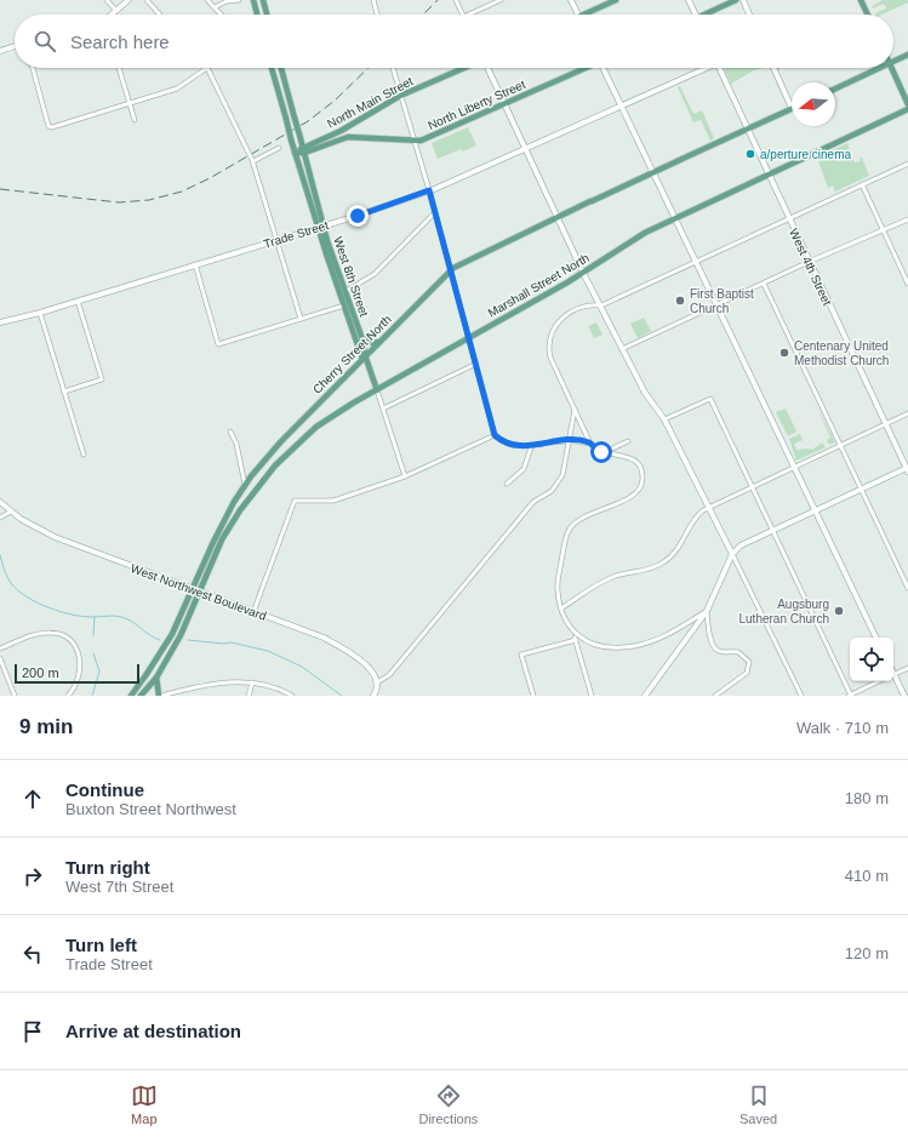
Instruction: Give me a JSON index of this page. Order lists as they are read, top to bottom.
{
  "streets": {
    "main road": [
      "North Main Street",
      "North Liberty Street",
      "Trade Street",
      "West 4th Street",
      "West 8th Street",
      "Marshall Street North",
      "Cherry Street North",
      "West Northwest Boulevard"
    ]
  },
  "crossings": [
    ["North Main Street", "North Liberty Street"],
    ["Trade Street", "West 8th Street"],
    ["West 4th Street", "Marshall Street North"],
    ["West 4th Street", "Cherry Street North"],
    ["West 8th Street", "Marshall Street North"],
    ["West 8th Street", "Cherry Street North"],
    ["Marshall Street North", "West Northwest Boulevard"],
    ["Cherry Street North", "West Northwest Boulevard"]
  ],
  "places": [
    "a/perture cinema",
    "First Baptist Church",
    "Centenary United Methodist Church",
    "Augsburg Lutheran Church"
  ],
  "scale_bar": "200 m",
  "north": "left",
  "page": {
    "search": "Search here",
    "scale": "200 m",
    "heading": ["9 min", "Walk · 710 m"],
    "list": [
      ["Continue", "Buxton Street Northwest", "180 m"],
      ["Turn right", "West 7th Street", "410 m"],
      ["Turn left", "Trade Street", "120 m"],
      "Arrive at destination"
    ],
    "nav": ["Map", "Directions", "Saved"]
  }
}
